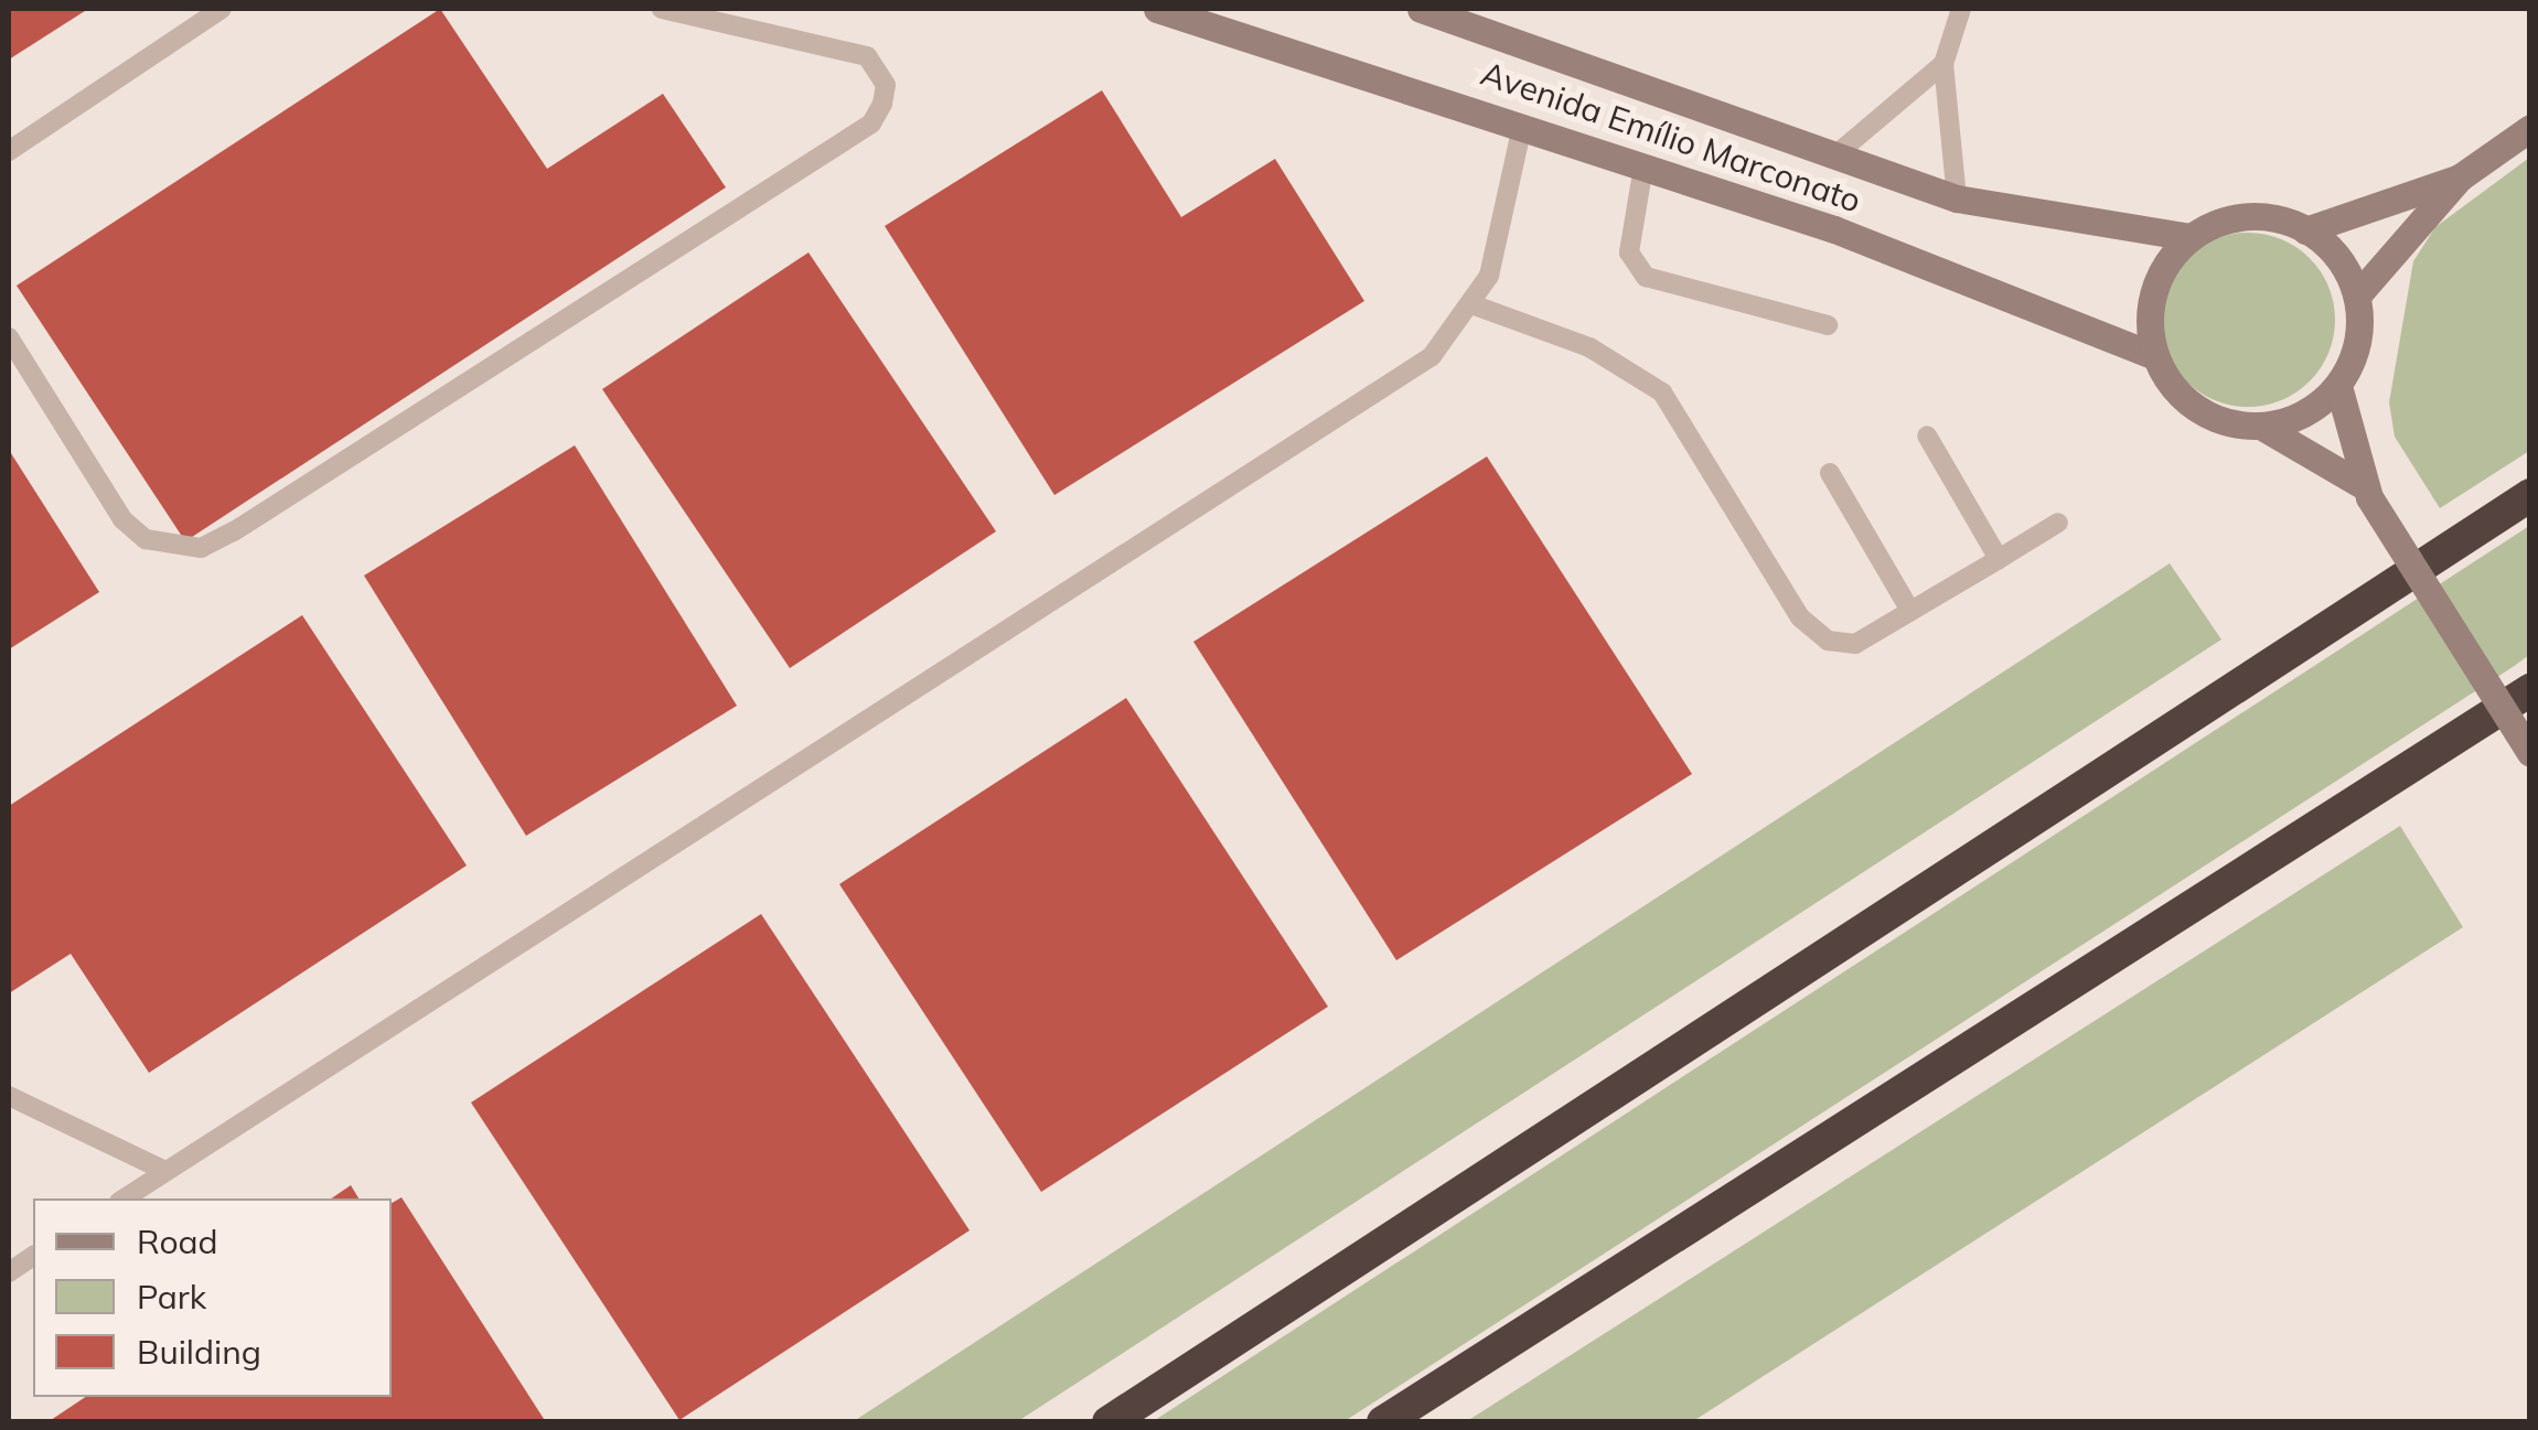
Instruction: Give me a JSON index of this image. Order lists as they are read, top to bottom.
{
  "streets": {
    "main road": ["Avenida Emílio Marconato"]
  },
  "legend": ["Road", "Park", "Building"]
}
